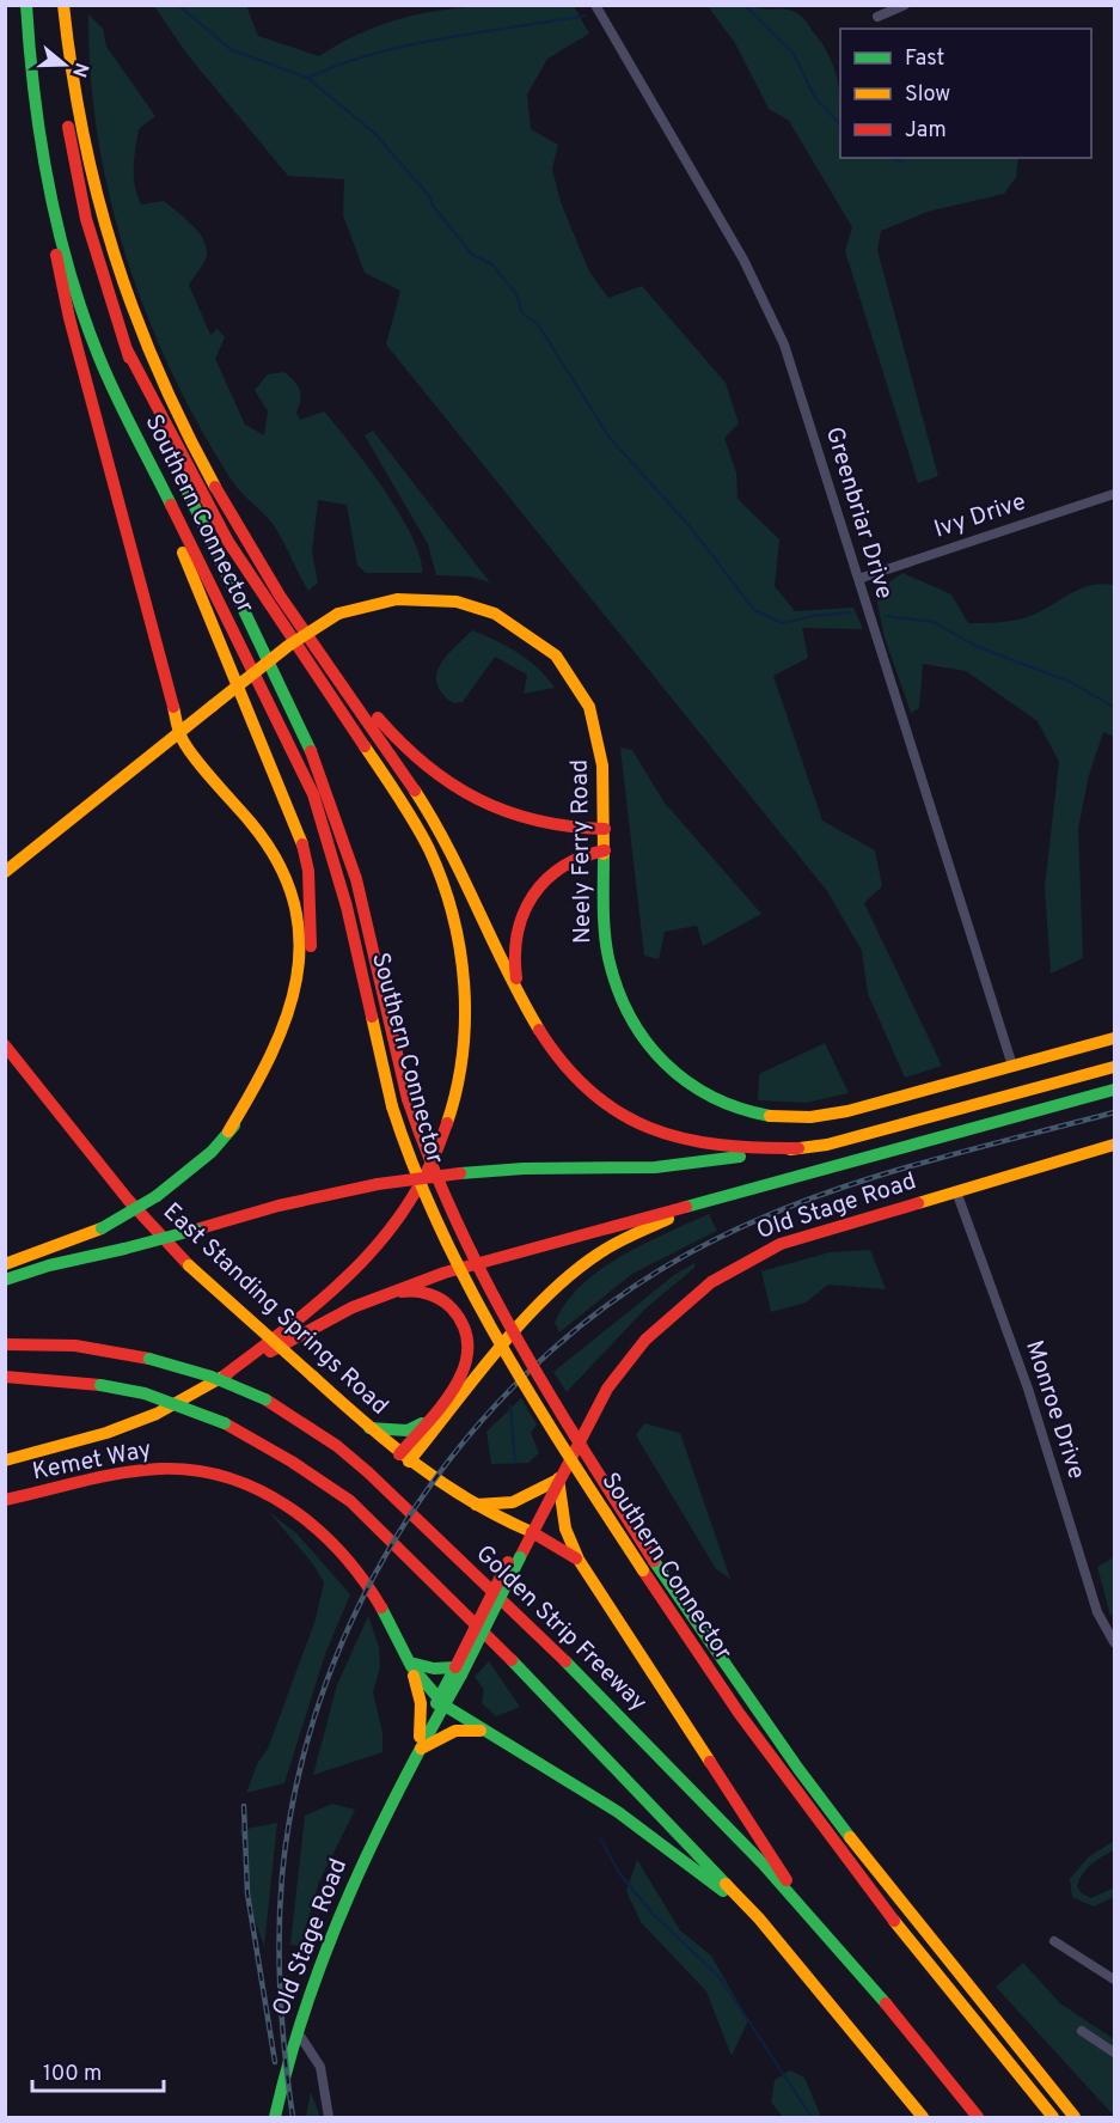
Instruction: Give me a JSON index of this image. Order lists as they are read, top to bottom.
{
  "streets": {
    "main road": [
      "Southern Connector",
      "Neely Ferry Road",
      "Old Stage Road",
      "East Standing Springs Road",
      "Kemet Way",
      "Golden Strip Freeway"
    ],
    "street": ["Greenbriar Drive", "Ivy Drive", "Monroe Drive"]
  },
  "crossings": [
    ["Greenbriar Drive", "Ivy Drive"],
    ["Greenbriar Drive", "Neely Ferry Road"],
    ["Old Stage Road", "East Standing Springs Road"],
    ["Old Stage Road", "Monroe Drive"],
    ["Old Stage Road", "Kemet Way"]
  ],
  "legend": ["Fast", "Slow", "Jam"],
  "scale_bar": "100 m",
  "north": "right"
}
